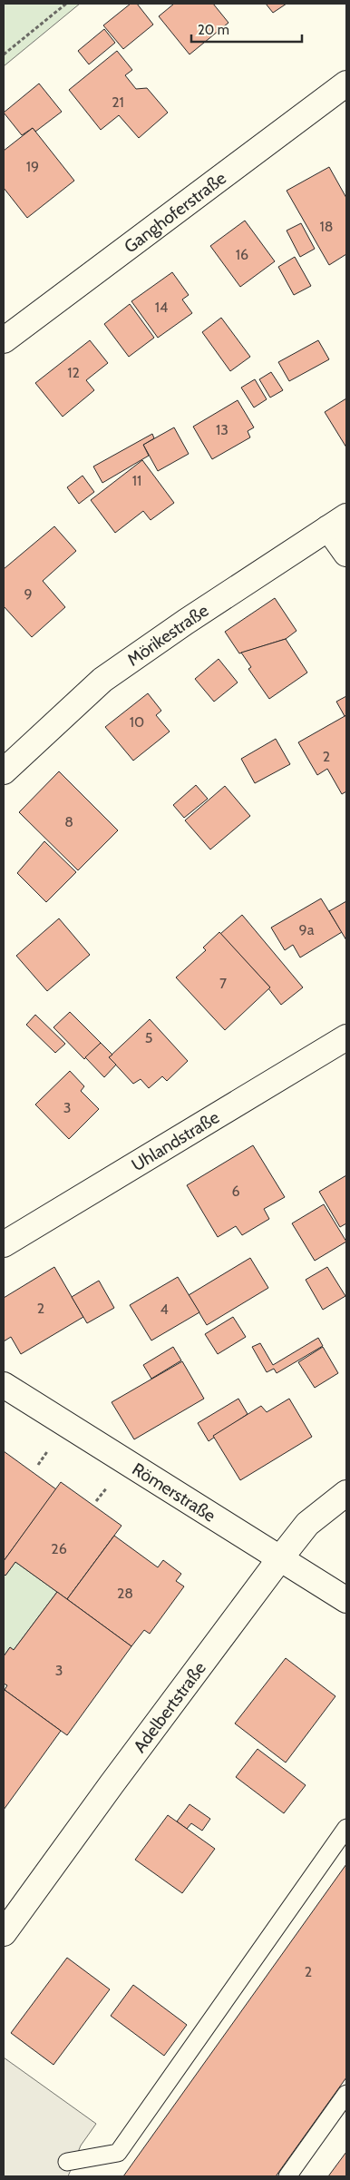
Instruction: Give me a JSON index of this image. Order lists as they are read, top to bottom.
{
  "streets": {
    "street": [
      "Ganghoferstraße",
      "Mörikestraße",
      "Uhlandstraße",
      "Römerstraße",
      "Adelbertstraße"
    ]
  },
  "crossings": [
    ["Römerstraße", "Adelbertstraße"]
  ],
  "house_numbers": [
    "21",
    "19",
    "18",
    "16",
    "14",
    "12",
    "13",
    "11",
    "9",
    "10",
    "2",
    "8",
    "9a",
    "7",
    "5",
    "3",
    "6",
    "2",
    "4",
    "26",
    "28",
    "3",
    "2"
  ],
  "scale_bar": "20 m"
}
